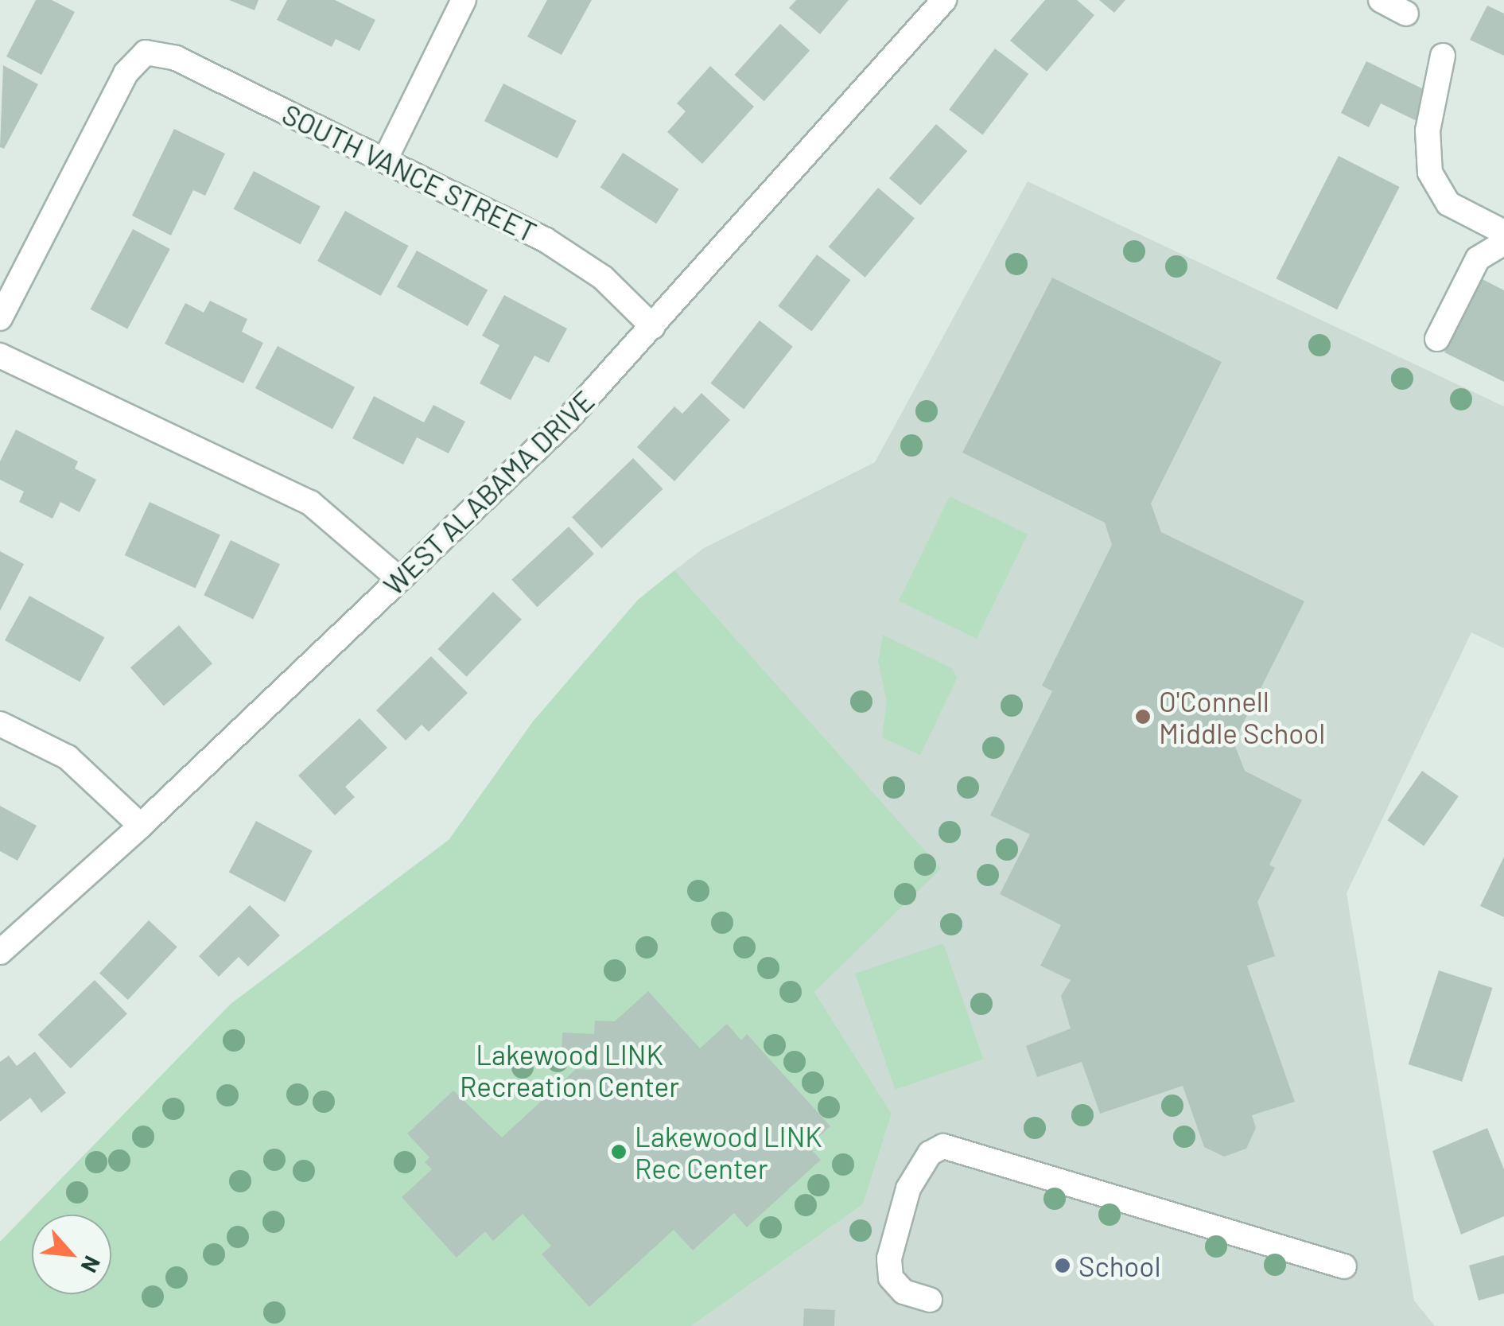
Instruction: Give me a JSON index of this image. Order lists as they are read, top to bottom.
{
  "streets": {
    "street": ["SOUTH VANCE STREET", "WEST ALABAMA DRIVE"]
  },
  "crossings": [
    ["SOUTH VANCE STREET", "WEST ALABAMA DRIVE"]
  ],
  "parks": ["Lakewood LINK Recreation Center"],
  "places": ["O'Connell Middle School", "Lakewood LINK Rec Center", "School"],
  "north": "bottom right"
}
